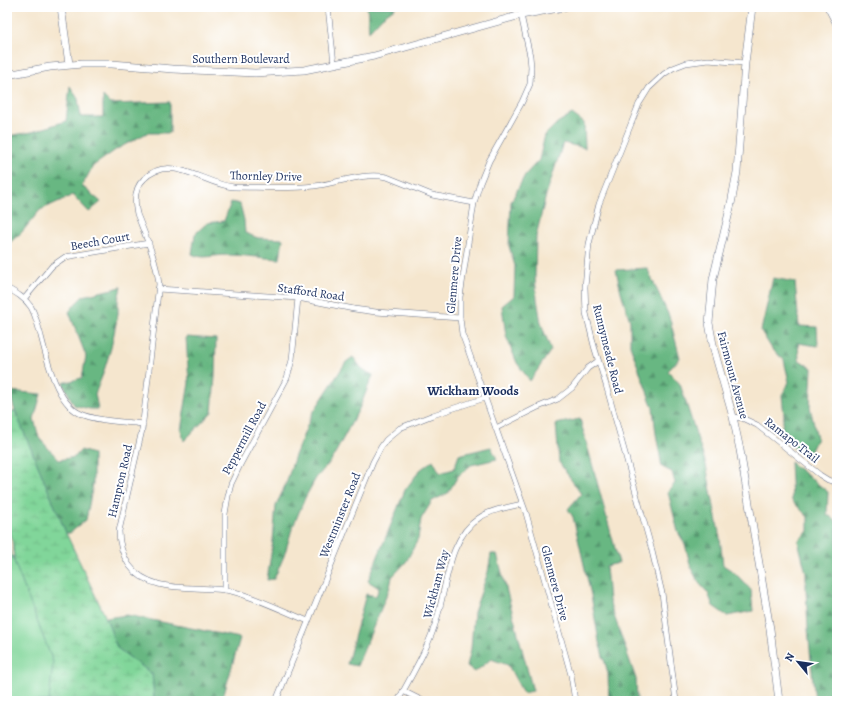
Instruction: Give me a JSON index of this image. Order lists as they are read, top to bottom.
{
  "streets": {
    "main road": ["Southern Boulevard", "Fairmount Avenue"],
    "street": [
      "Thornley Drive",
      "Beech Court",
      "Glenmere Drive",
      "Stafford Road",
      "Runnymeade Road",
      "Peppermill Road",
      "Ramapo Trail",
      "Hampton Road",
      "Westminster Road",
      "Wickham Way"
    ]
  },
  "crossings": [
    ["Southern Boulevard", "Glenmere Drive"],
    ["Thornley Drive", "Beech Court"],
    ["Thornley Drive", "Glenmere Drive"],
    ["Thornley Drive", "Stafford Road"],
    ["Thornley Drive", "Hampton Road"],
    ["Glenmere Drive", "Stafford Road"],
    ["Glenmere Drive", "Westminster Road"],
    ["Glenmere Drive", "Wickham Way"],
    ["Stafford Road", "Peppermill Road"],
    ["Runnymeade Road", "Fairmount Avenue"],
    ["Fairmount Avenue", "Ramapo Trail"],
    ["Peppermill Road", "Hampton Road"],
    ["Hampton Road", "Westminster Road"]
  ],
  "districts": ["Wickham Woods"],
  "north": "top left"
}
